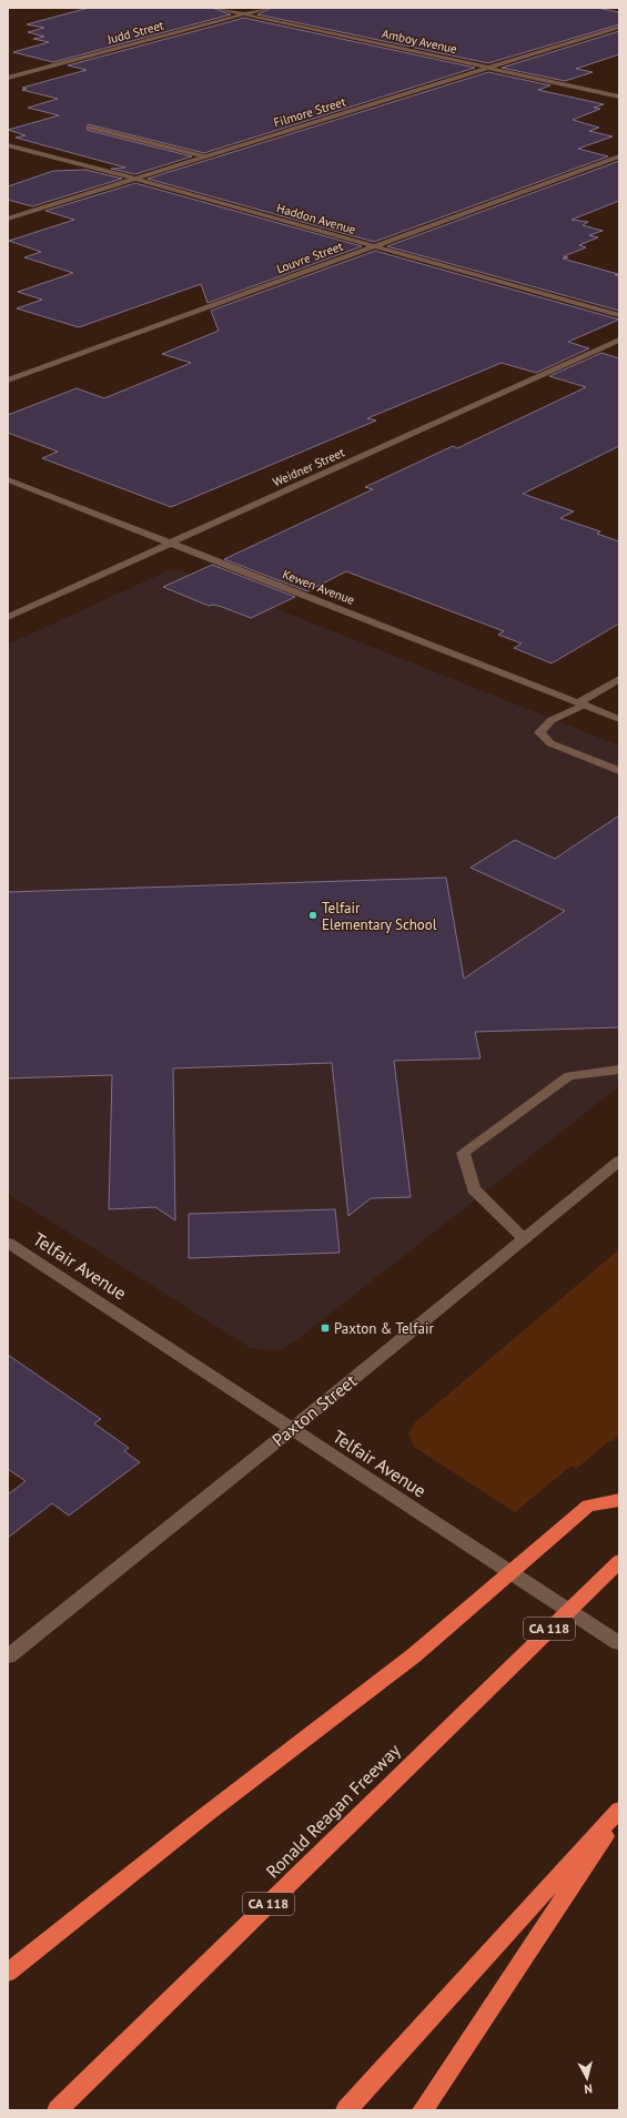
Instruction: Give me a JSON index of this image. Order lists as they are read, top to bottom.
{
  "streets": {
    "highway": ["CA 118", "Ronald Reagan Freeway"],
    "street": [
      "Judd Street",
      "Amboy Avenue",
      "Filmore Street",
      "Haddon Avenue",
      "Louvre Street",
      "Weidner Street",
      "Kewen Avenue",
      "Telfair Avenue",
      "Paxton Street"
    ]
  },
  "crossings": [
    ["Judd Street", "Amboy Avenue"],
    ["Amboy Avenue", "Filmore Street"],
    ["Filmore Street", "Haddon Avenue"],
    ["Haddon Avenue", "Louvre Street"],
    ["Weidner Street", "Kewen Avenue"],
    ["Telfair Avenue", "Paxton Street"]
  ],
  "places": {
    "other": ["Telfair Elementary School"],
    "transit": ["Paxton & Telfair"]
  },
  "north": "bottom"
}
